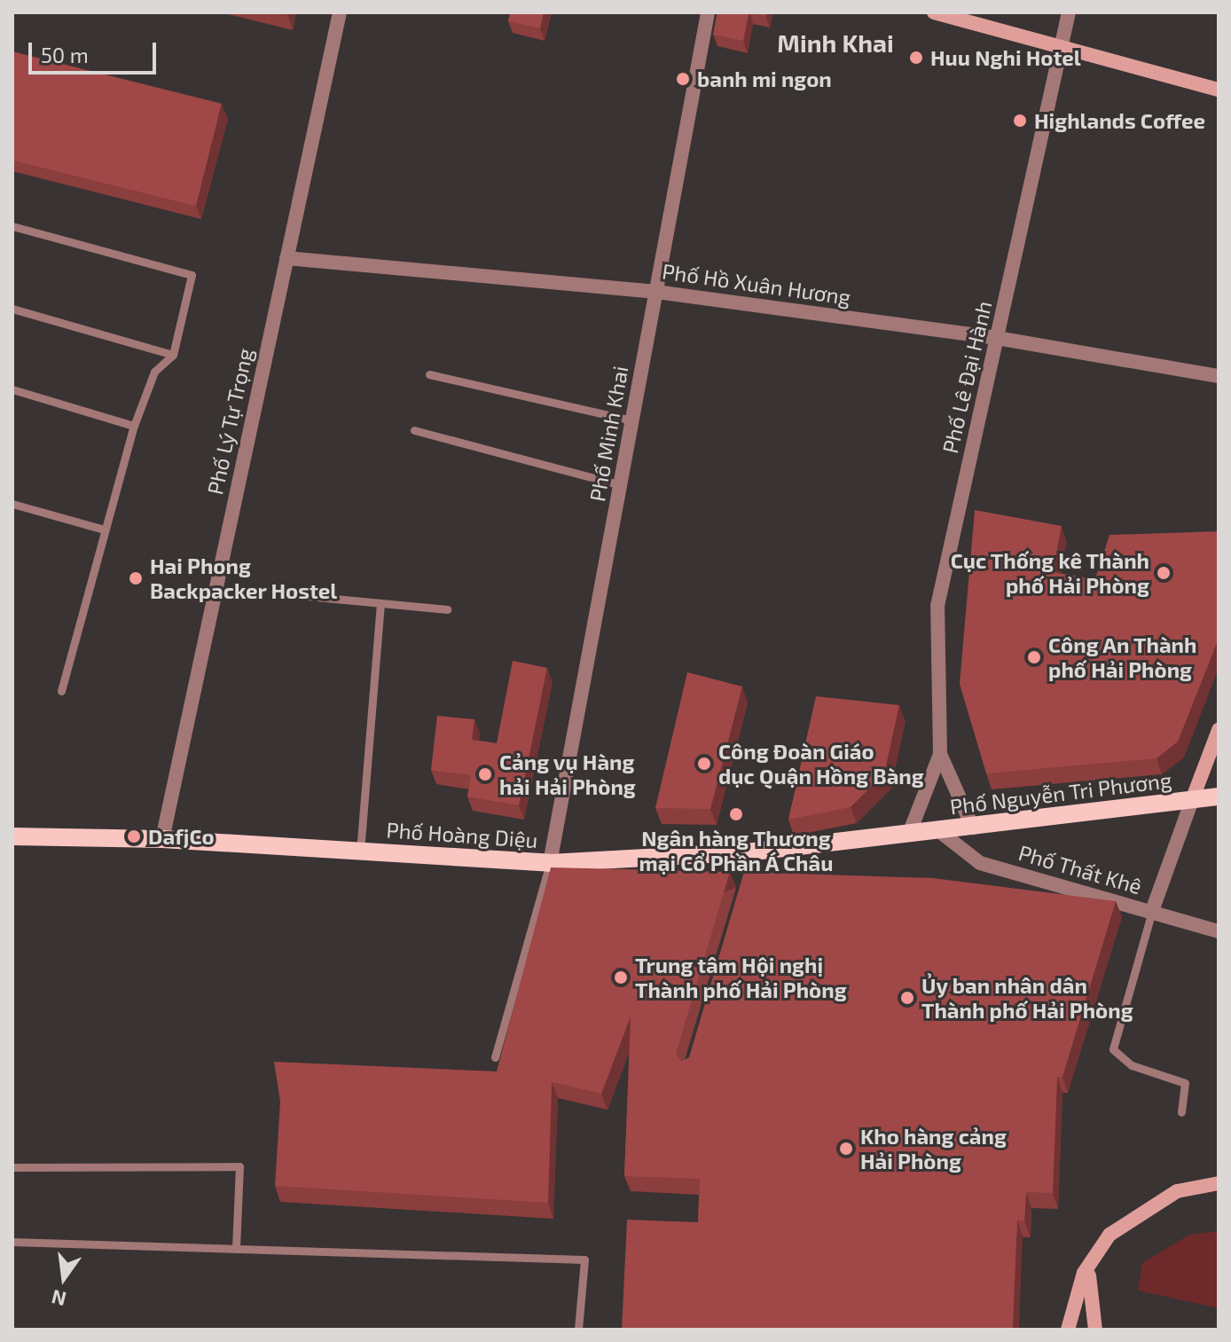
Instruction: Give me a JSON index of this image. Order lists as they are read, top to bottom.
{
  "streets": {
    "main road": ["Phố Nguyễn Tri Phương", "Phố Hoàng Diệu"],
    "street": [
      "Phố Hồ Xuân Hương",
      "Phố Lê Đại Hành",
      "Phố Lý Tự Trọng",
      "Phố Minh Khai",
      "Phố Thất Khê"
    ]
  },
  "crossings": [
    ["Phố Hồ Xuân Hương", "Phố Lê Đại Hành"],
    ["Phố Hồ Xuân Hương", "Phố Lý Tự Trọng"],
    ["Phố Hồ Xuân Hương", "Phố Minh Khai"],
    ["Phố Lê Đại Hành", "Phố Nguyễn Tri Phương"],
    ["Phố Lê Đại Hành", "Phố Hoàng Diệu"],
    ["Phố Lý Tự Trọng", "Phố Hoàng Diệu"],
    ["Phố Minh Khai", "Phố Hoàng Diệu"],
    ["Phố Nguyễn Tri Phương", "Phố Hoàng Diệu"],
    ["Phố Nguyễn Tri Phương", "Phố Thất Khê"]
  ],
  "districts": ["Minh Khai"],
  "places": [
    "Huu Nghi Hotel",
    "banh mi ngon",
    "Highlands Coffee",
    "Cục Thống kê Thành phố Hải Phòng",
    "Hai Phong Backpacker Hostel",
    "Công An Thành phố Hải Phòng",
    "Công Đoàn Giáo dục Quận Hồng Bàng",
    "Cảng vụ Hàng hải Hải Phòng",
    "Ngân hàng Thương mại Cổ Phần Á Châu",
    "DafjCo",
    "Trung tâm Hội nghị Thành phố Hải Phòng",
    "Ủy ban nhân dân Thành phố Hải Phòng",
    "Kho hàng cảng Hải Phòng"
  ],
  "scale_bar": "50 m",
  "north": "bottom"
}
